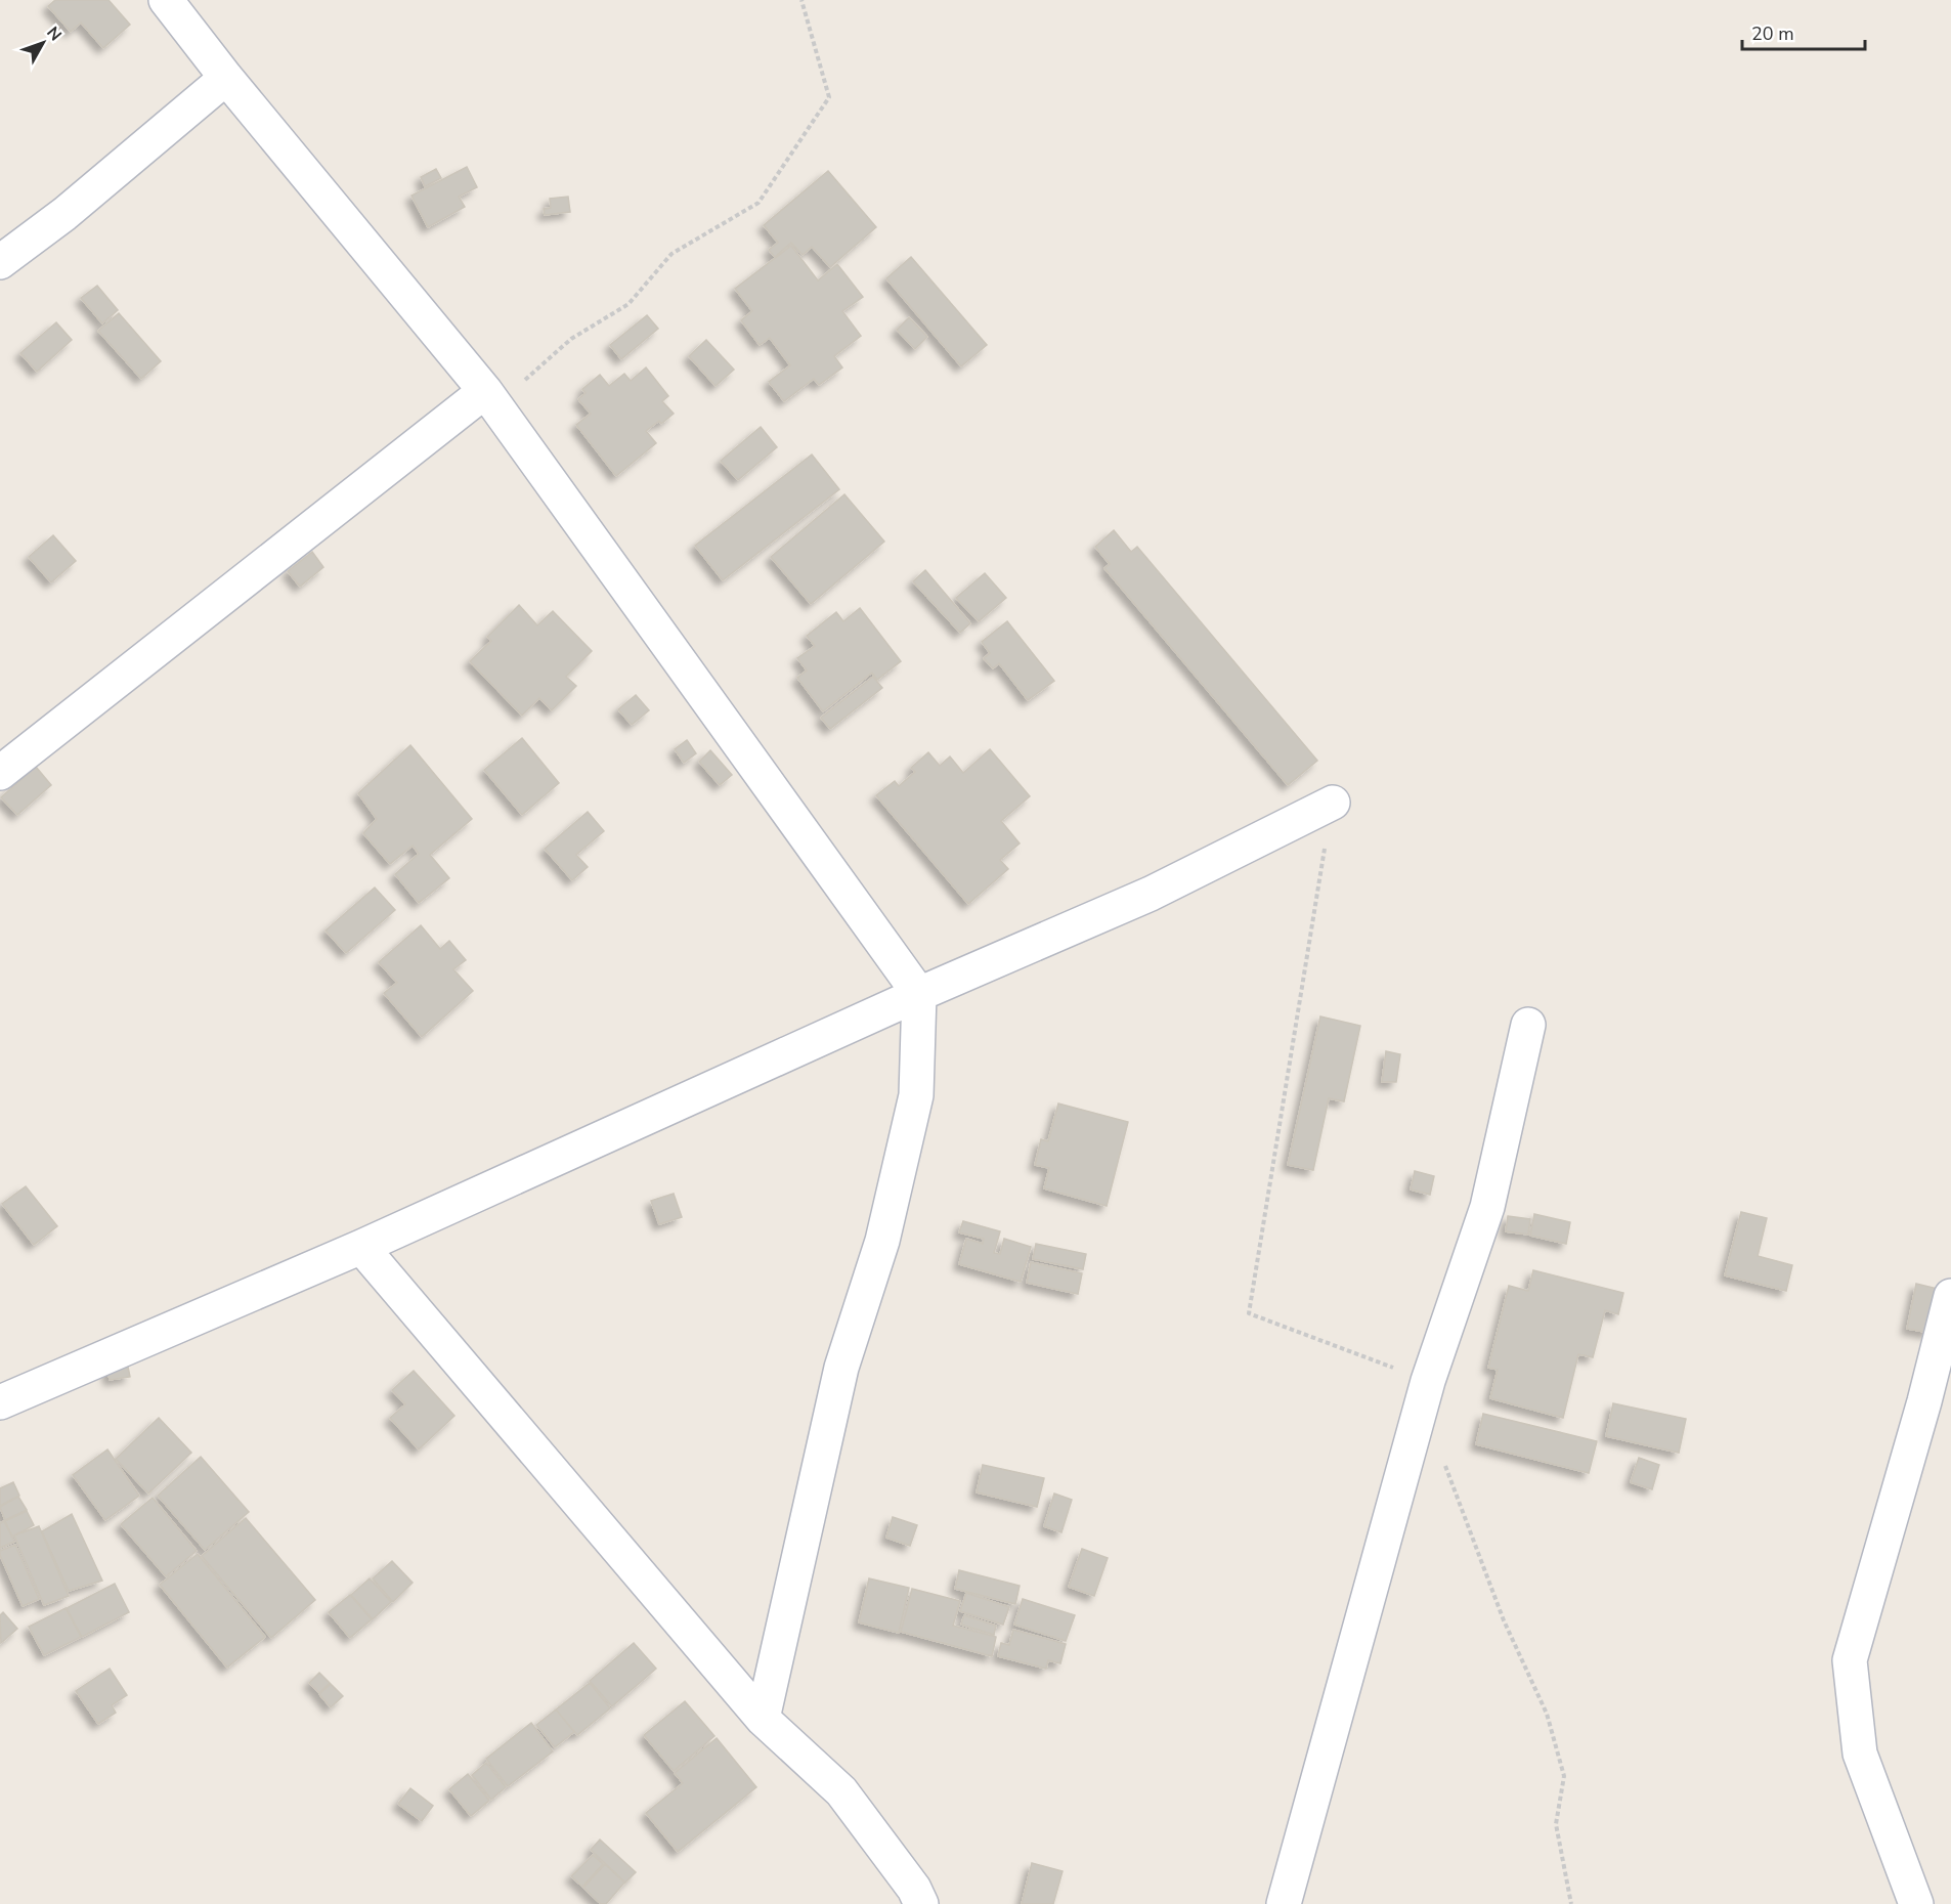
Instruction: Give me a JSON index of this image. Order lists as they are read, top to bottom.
{
  "scale_bar": "20 m",
  "north": "top right"
}
